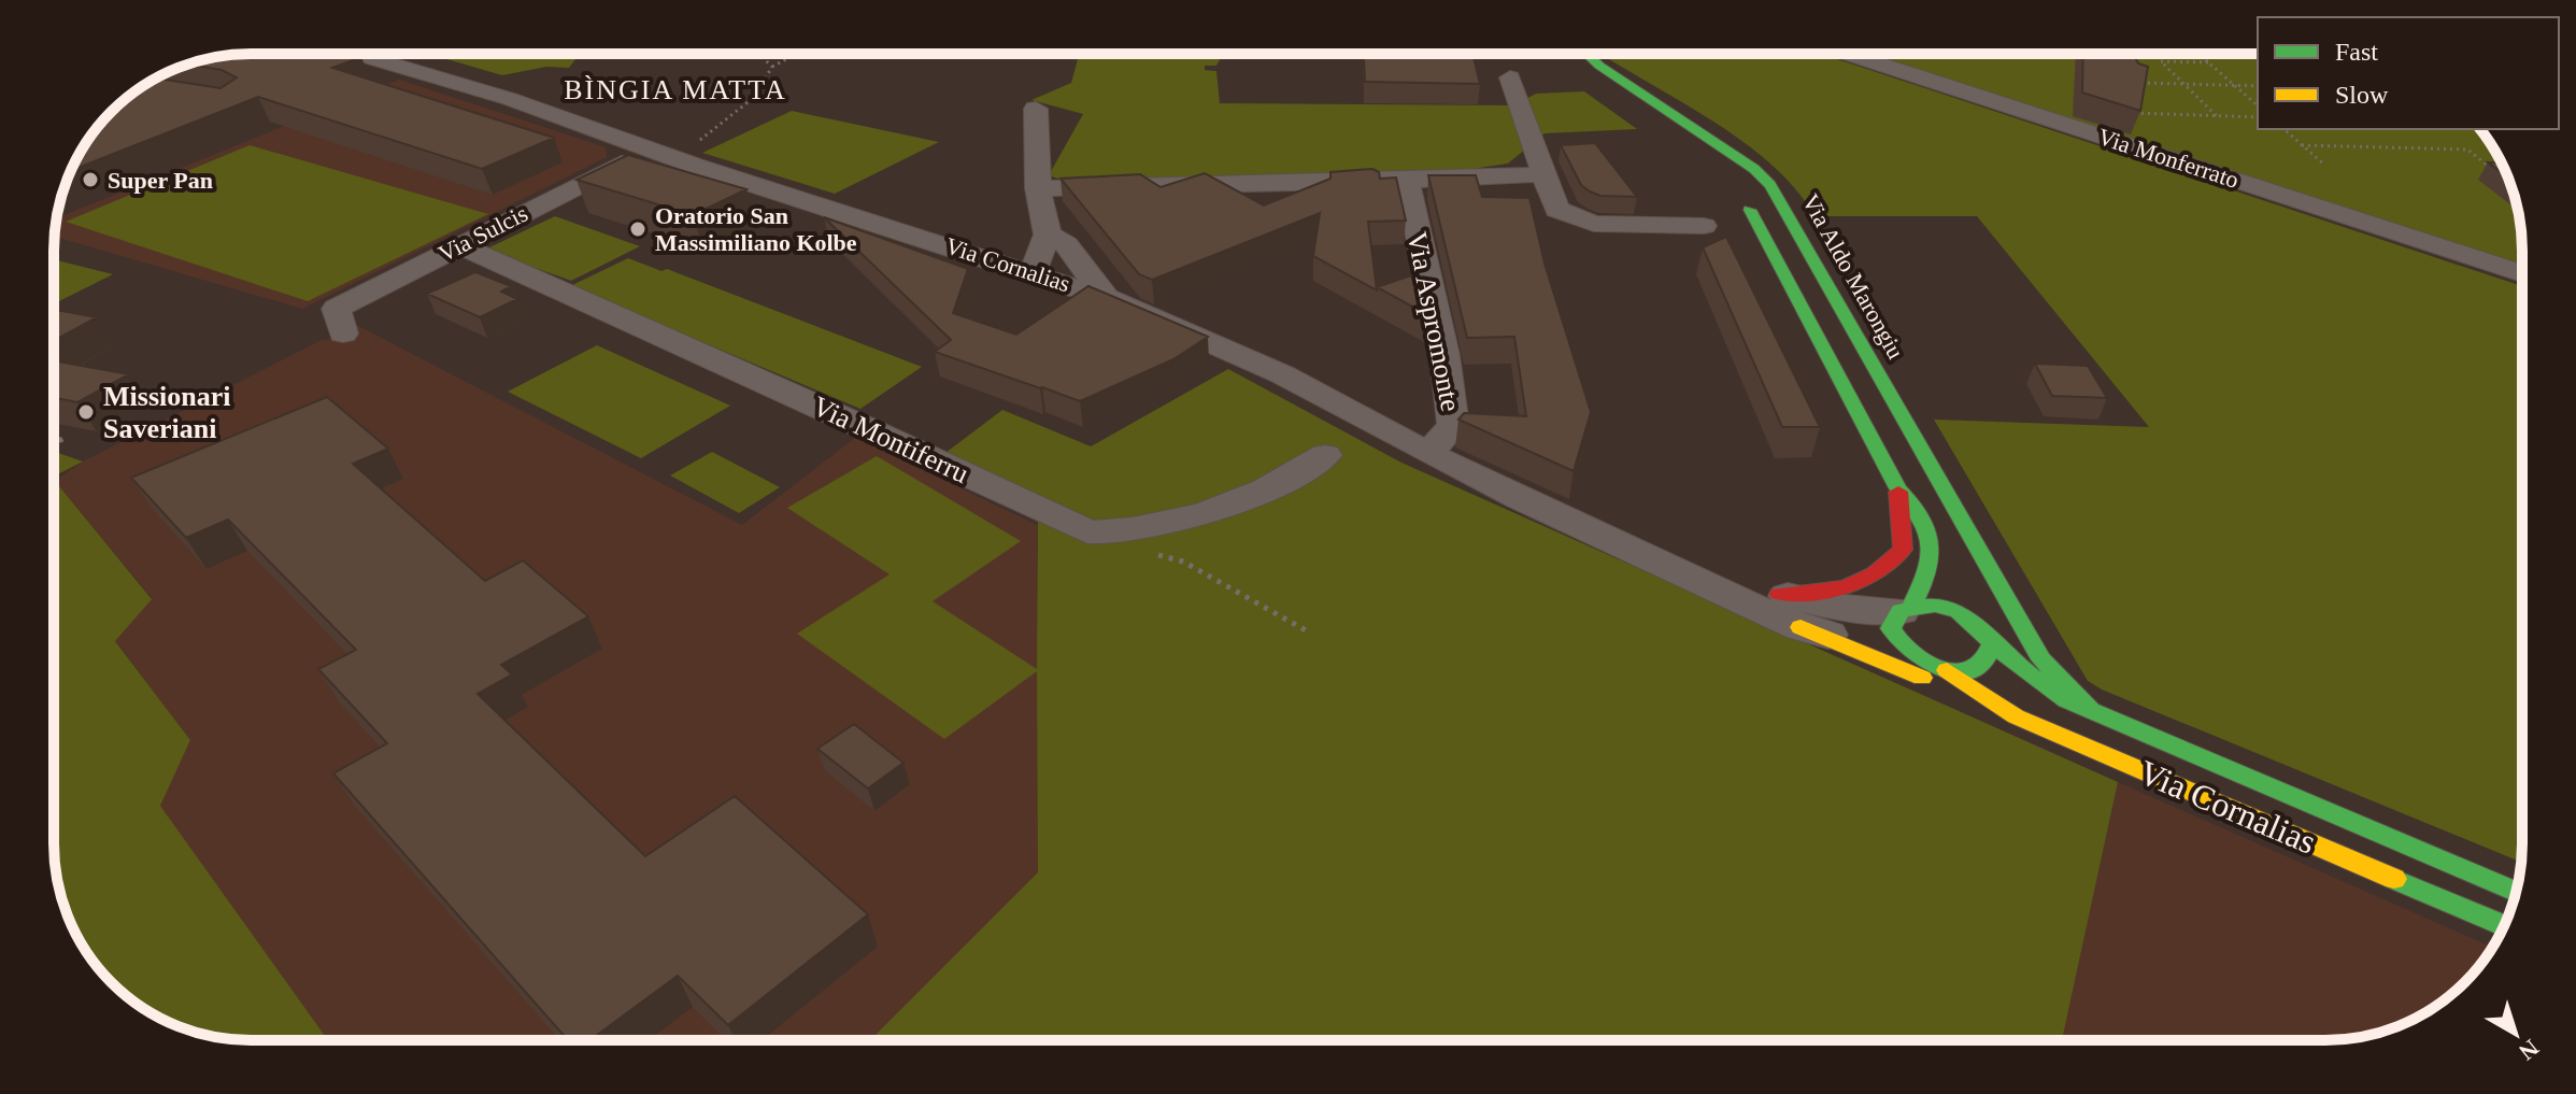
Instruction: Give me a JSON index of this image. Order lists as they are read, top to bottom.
{
  "streets": {
    "street": [
      "Via Monferrato",
      "Via Sulcis",
      "Via Cornalias",
      "Via Aldo Marongiu",
      "Via Aspromonte",
      "Via Montiferru"
    ]
  },
  "crossings": [
    ["Via Sulcis", "Via Cornalias"],
    ["Via Sulcis", "Via Montiferru"],
    ["Via Cornalias", "Via Aldo Marongiu"],
    ["Via Cornalias", "Via Aspromonte"]
  ],
  "districts": ["BÌNGIA MATTA"],
  "places": ["Super Pan", "Oratorio San Massimiliano Kolbe", "Missionari Saveriani"],
  "legend": ["Fast", "Slow"],
  "north": "bottom right"
}
